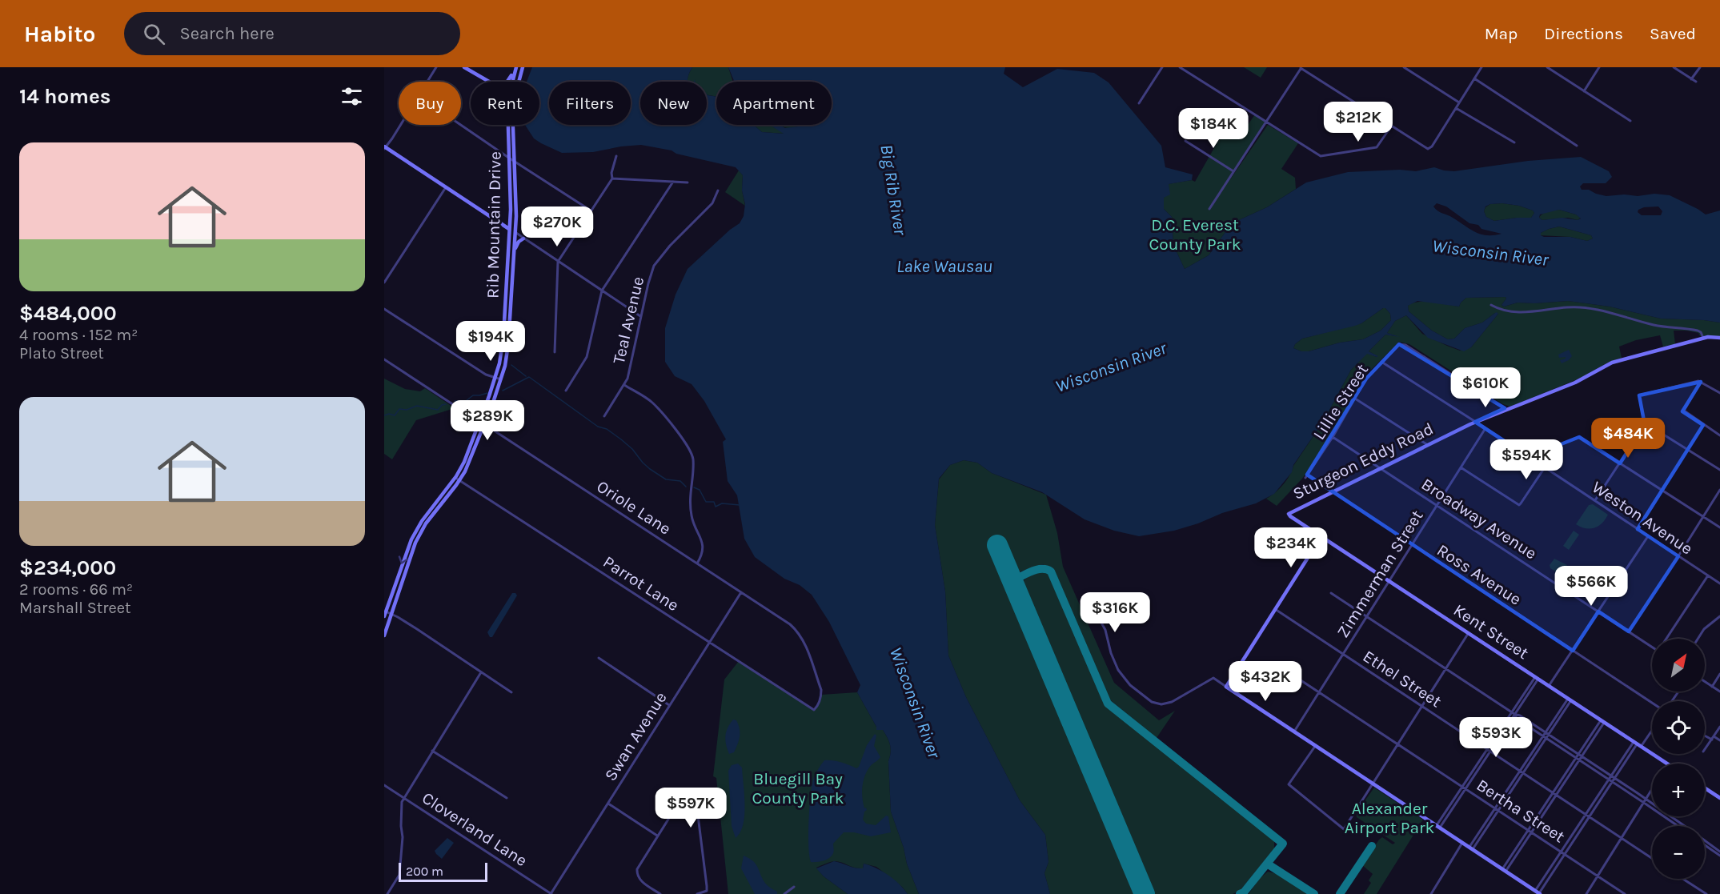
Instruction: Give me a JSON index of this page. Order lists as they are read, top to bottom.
{
  "streets": {
    "street": [
      "Rib Mountain Drive",
      "Teal Avenue",
      "Lillie Street",
      "Sturgeon Eddy Road",
      "Oriole Lane",
      "Weston Avenue",
      "Broadway Avenue",
      "Zimmerman Street",
      "Ross Avenue",
      "Parrot Lane",
      "Kent Street",
      "Ethel Street",
      "Swan Avenue",
      "Bertha Street",
      "Cloverland Lane"
    ]
  },
  "crossings": [
    ["Rib Mountain Drive", "Oriole Lane"],
    ["Rib Mountain Drive", "Parrot Lane"],
    ["Lillie Street", "Sturgeon Eddy Road"],
    ["Lillie Street", "Weston Avenue"],
    ["Lillie Street", "Broadway Avenue"],
    ["Lillie Street", "Ross Avenue"],
    ["Sturgeon Eddy Road", "Weston Avenue"],
    ["Sturgeon Eddy Road", "Broadway Avenue"],
    ["Sturgeon Eddy Road", "Ross Avenue"],
    ["Sturgeon Eddy Road", "Kent Street"],
    ["Oriole Lane", "Parrot Lane"],
    ["Oriole Lane", "Swan Avenue"],
    ["Weston Avenue", "Zimmerman Street"],
    ["Broadway Avenue", "Zimmerman Street"],
    ["Zimmerman Street", "Ross Avenue"],
    ["Zimmerman Street", "Kent Street"],
    ["Zimmerman Street", "Ethel Street"],
    ["Zimmerman Street", "Bertha Street"],
    ["Parrot Lane", "Swan Avenue"],
    ["Swan Avenue", "Cloverland Lane"]
  ],
  "water": ["Big Rib River", "Wisconsin River", "Lake Wausau"],
  "parks": ["D.C. Everest County Park", "Bluegill Bay County Park", "Alexander Airport Park"],
  "scale_bar": "200 m",
  "north": "top right",
  "page": {
    "header": "Habito",
    "search": "Search here",
    "nav": ["Map", "Directions", "Saved"],
    "heading": "14 homes",
    "chip": [
      "Buy",
      "Rent",
      "Filters",
      "New",
      "Apartment"
    ],
    "price": [
      "$212K",
      "$184K",
      "$270K",
      "$194K",
      "$610K",
      "$289K",
      "$484K",
      "$594K",
      "$234K",
      "$566K",
      "$316K",
      "$432K",
      "$593K",
      "$597K"
    ],
    "list": [
      {
        "name": "$484,000",
        "note": "4 rooms · 152 m² · Plato Street"
      },
      {
        "name": "$234,000",
        "note": "2 rooms · 66 m² · Marshall Street"
      }
    ],
    "map_buttons": ["+", "−"],
    "scale": "200 m"
  }
}
